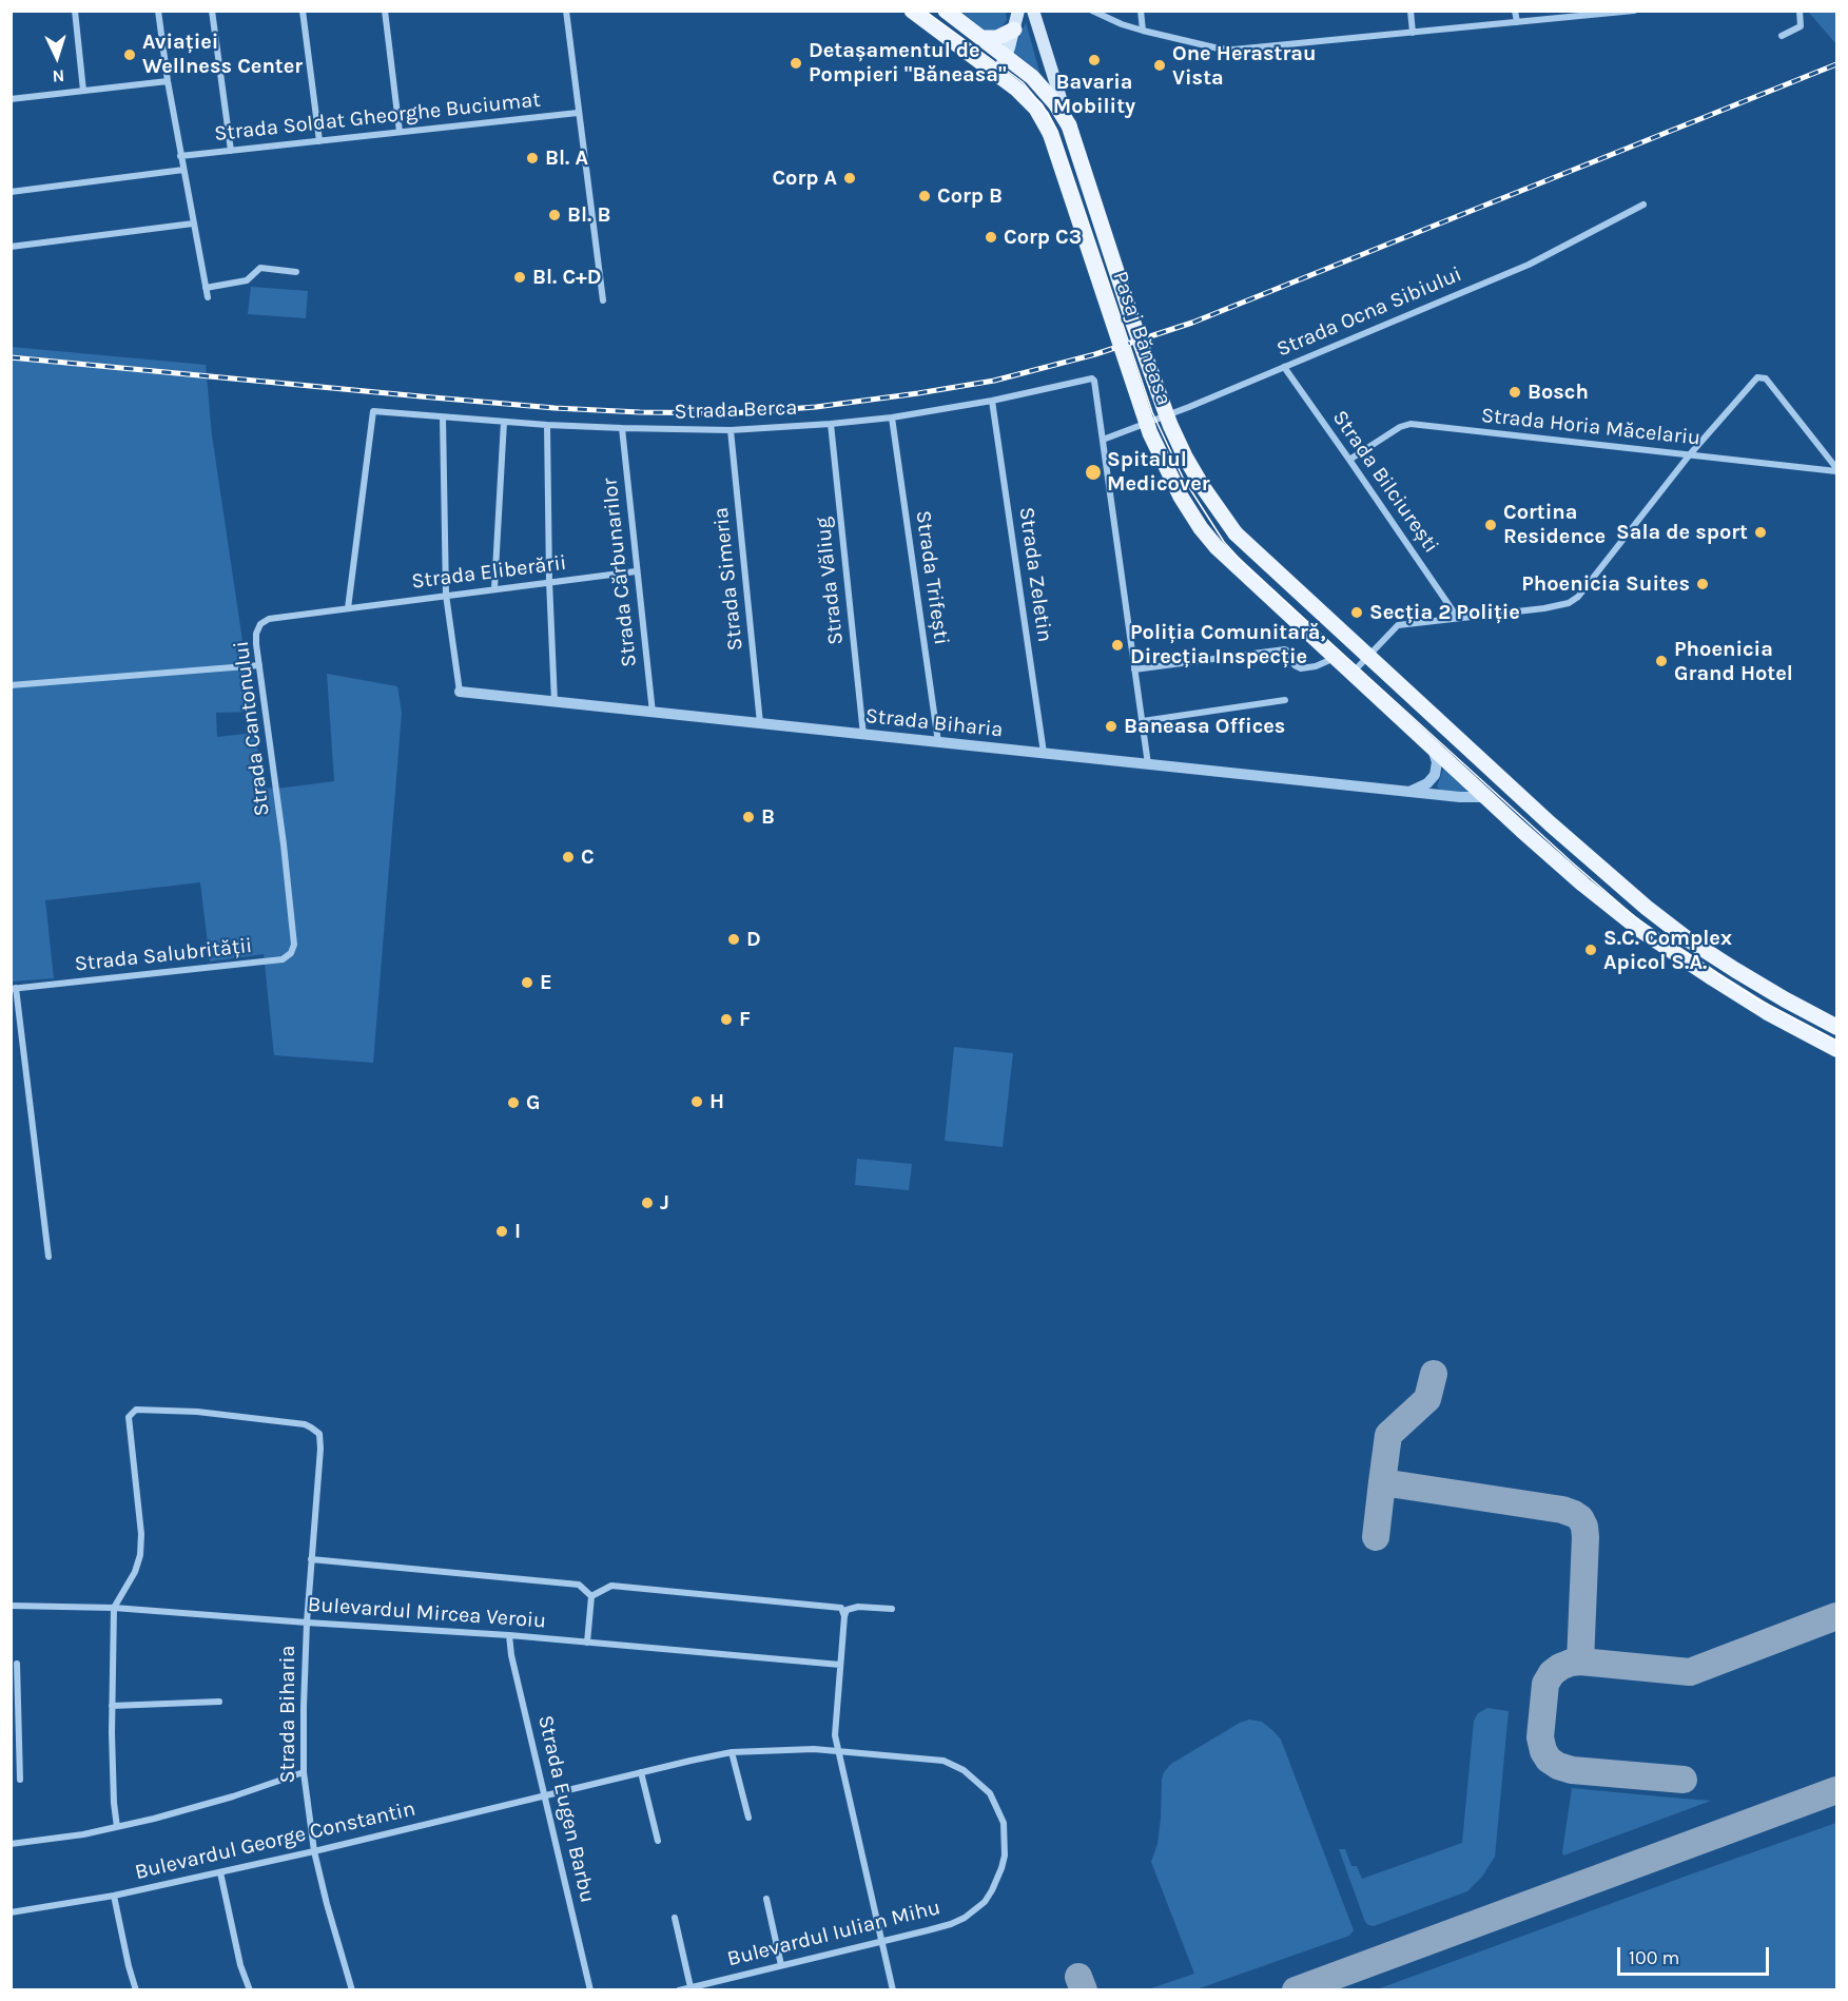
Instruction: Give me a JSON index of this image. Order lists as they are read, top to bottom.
{
  "streets": {
    "main road": ["Pasaj Băneasa"],
    "street": [
      "Strada Soldat Gheorghe Buciumat",
      "Strada Ocna Sibiului",
      "Strada Berca",
      "Strada Horia Măcelariu",
      "Strada Bilciurești",
      "Strada Eliberării",
      "Strada Cărbunarilor",
      "Strada Zeletin",
      "Strada Trifești",
      "Strada Simeria",
      "Strada Văliug",
      "Strada Biharia",
      "Strada Cantonului",
      "Strada Salubrității",
      "Bulevardul Mircea Veroiu",
      "Strada Eugen Barbu",
      "Bulevardul George Constantin",
      "Bulevardul Iulian Mihu"
    ]
  },
  "crossings": [
    ["Strada Ocna Sibiului", "Strada Berca"],
    ["Strada Ocna Sibiului", "Strada Bilciurești"],
    ["Pasaj Băneasa", "Strada Biharia"],
    ["Strada Berca", "Strada Eliberării"],
    ["Strada Berca", "Strada Cărbunarilor"],
    ["Strada Berca", "Strada Zeletin"],
    ["Strada Berca", "Strada Trifești"],
    ["Strada Berca", "Strada Simeria"],
    ["Strada Berca", "Strada Văliug"],
    ["Strada Berca", "Strada Cantonului"],
    ["Strada Horia Măcelariu", "Strada Bilciurești"],
    ["Strada Eliberării", "Strada Cărbunarilor"],
    ["Strada Eliberării", "Strada Cantonului"],
    ["Strada Cărbunarilor", "Strada Biharia"],
    ["Strada Zeletin", "Strada Biharia"],
    ["Strada Trifești", "Strada Biharia"],
    ["Strada Simeria", "Strada Biharia"],
    ["Strada Văliug", "Strada Biharia"],
    ["Strada Biharia", "Bulevardul Mircea Veroiu"],
    ["Strada Biharia", "Bulevardul George Constantin"],
    ["Strada Cantonului", "Strada Salubrității"],
    ["Bulevardul Mircea Veroiu", "Strada Eugen Barbu"],
    ["Strada Eugen Barbu", "Bulevardul George Constantin"],
    ["Strada Eugen Barbu", "Bulevardul Iulian Mihu"],
    ["Bulevardul George Constantin", "Bulevardul Iulian Mihu"]
  ],
  "places": [
    "Aviației Wellness Center",
    "Bavaria Mobility",
    "Detașamentul de Pompieri \"Băneasa\"",
    "One Herastrau Vista",
    "Bl. A",
    "Corp A",
    "Corp B",
    "Bl. B",
    "Corp C3",
    "Bl. C+D",
    "Bosch",
    "Spitalul Medicover",
    "Cortina Residence",
    "Sala de sport",
    "Phoenicia Suites",
    "Secția 2 Poliție",
    "Poliția Comunitară, Direcția Inspecție",
    "Phoenicia Grand Hotel",
    "Baneasa Offices",
    "B",
    "C",
    "D",
    "S.C. Complex Apicol S.A.",
    "E",
    "F",
    "H",
    "G",
    "J",
    "I"
  ],
  "scale_bar": "100 m",
  "north": "bottom"
}
